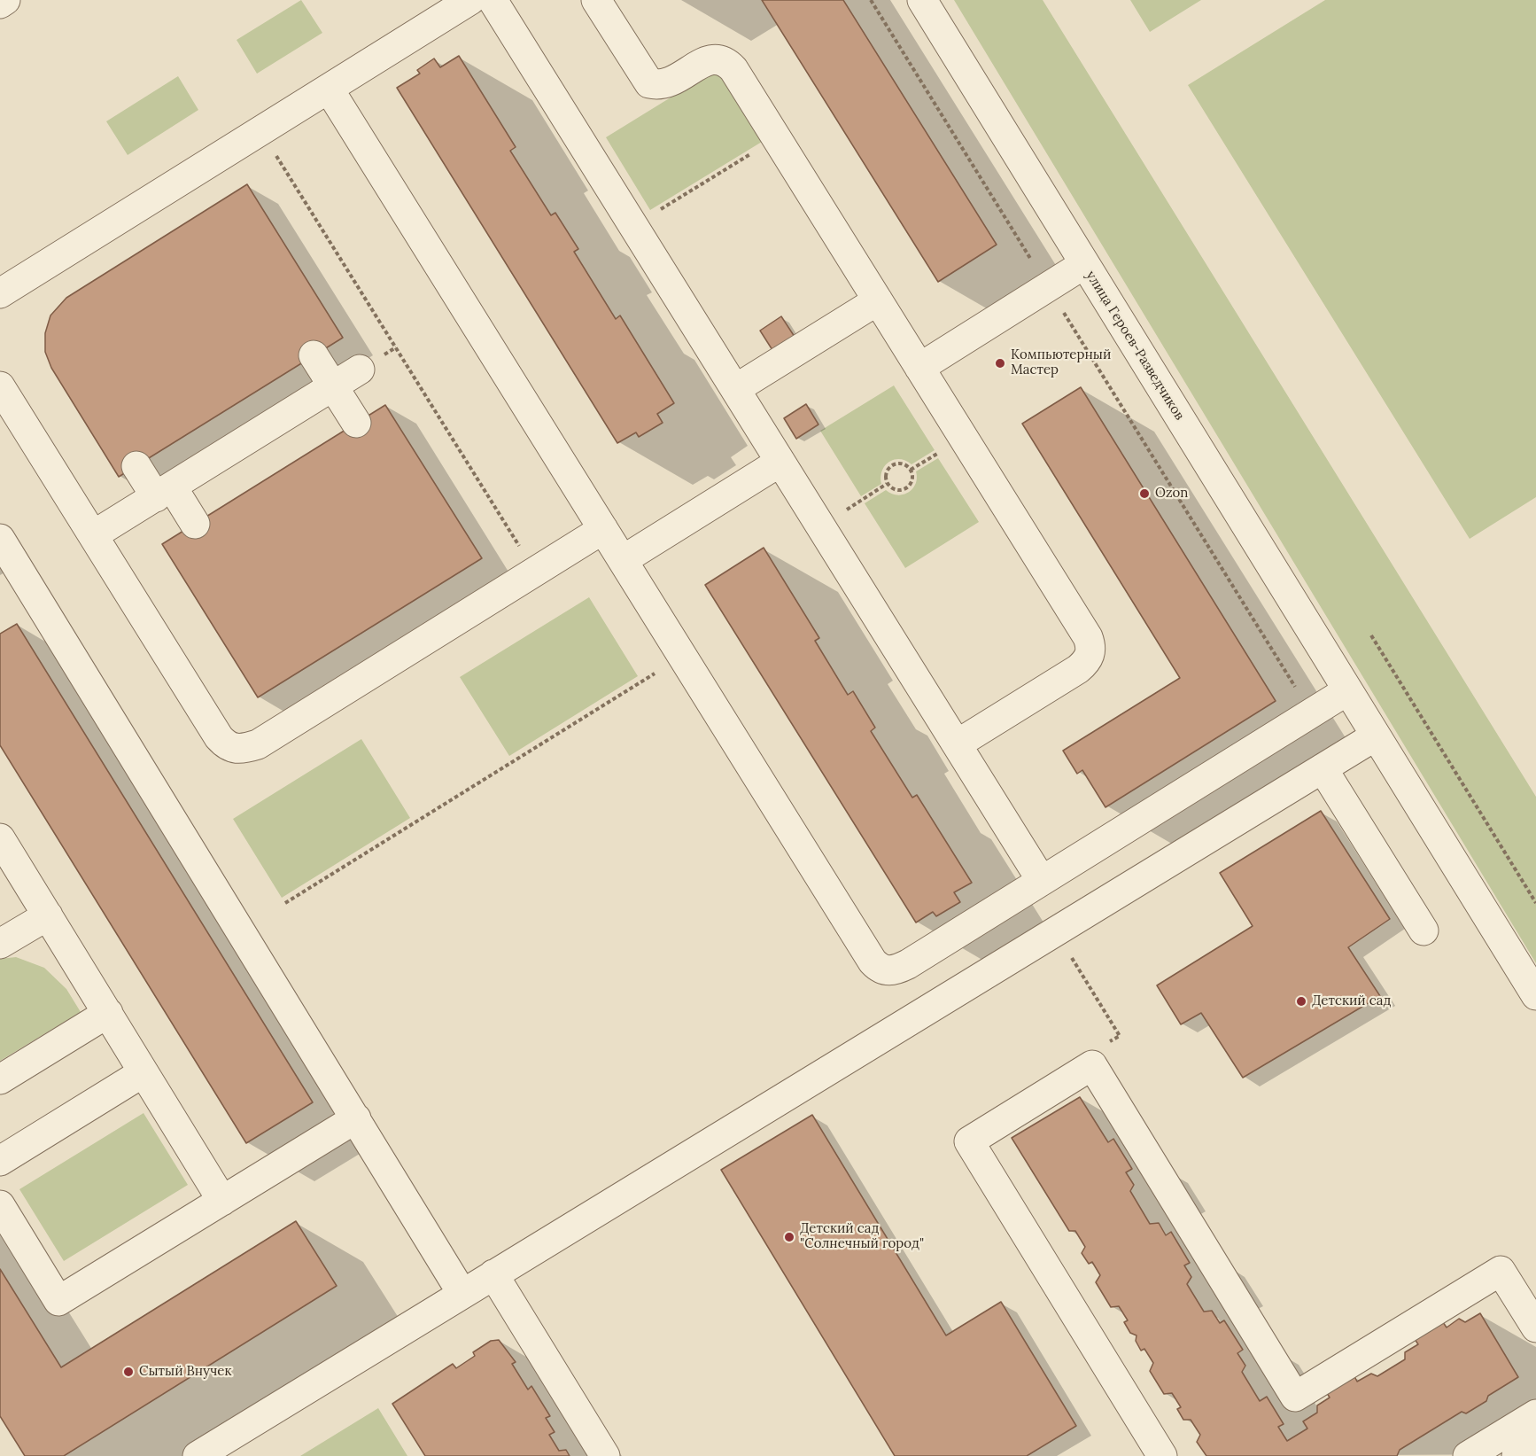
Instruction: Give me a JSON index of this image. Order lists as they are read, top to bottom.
{
  "streets": {
    "street": ["улица Героев-Разведчиков"]
  },
  "places": [
    "Компьютерный Мастер",
    "Ozon",
    "Детский сад",
    "Детский сад \"Солнечный город\"",
    "Сытый Внучек"
  ]
}
